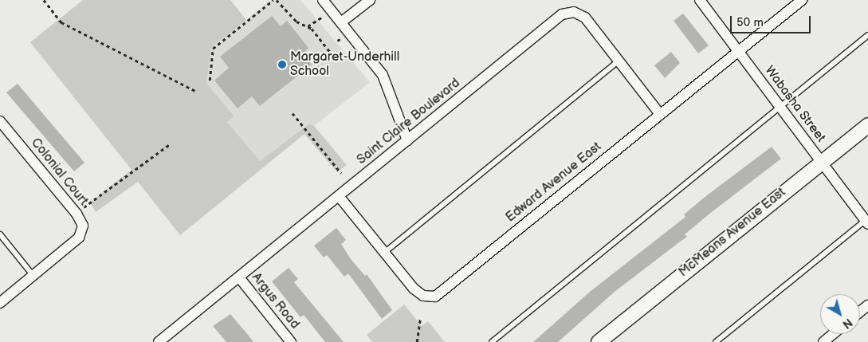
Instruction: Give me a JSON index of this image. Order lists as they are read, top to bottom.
{
  "streets": {
    "street": [
      "Wabasha Street",
      "Saint Claire Boulevard",
      "Colonial Court",
      "Edward Avenue East",
      "McMeans Avenue East",
      "Argus Road"
    ]
  },
  "crossings": [
    ["Wabasha Street", "Edward Avenue East"],
    ["Wabasha Street", "McMeans Avenue East"],
    ["Saint Claire Boulevard", "Edward Avenue East"],
    ["Saint Claire Boulevard", "Argus Road"]
  ],
  "places": ["Margaret-Underhill School"],
  "scale_bar": "50 m",
  "north": "bottom right"
}
